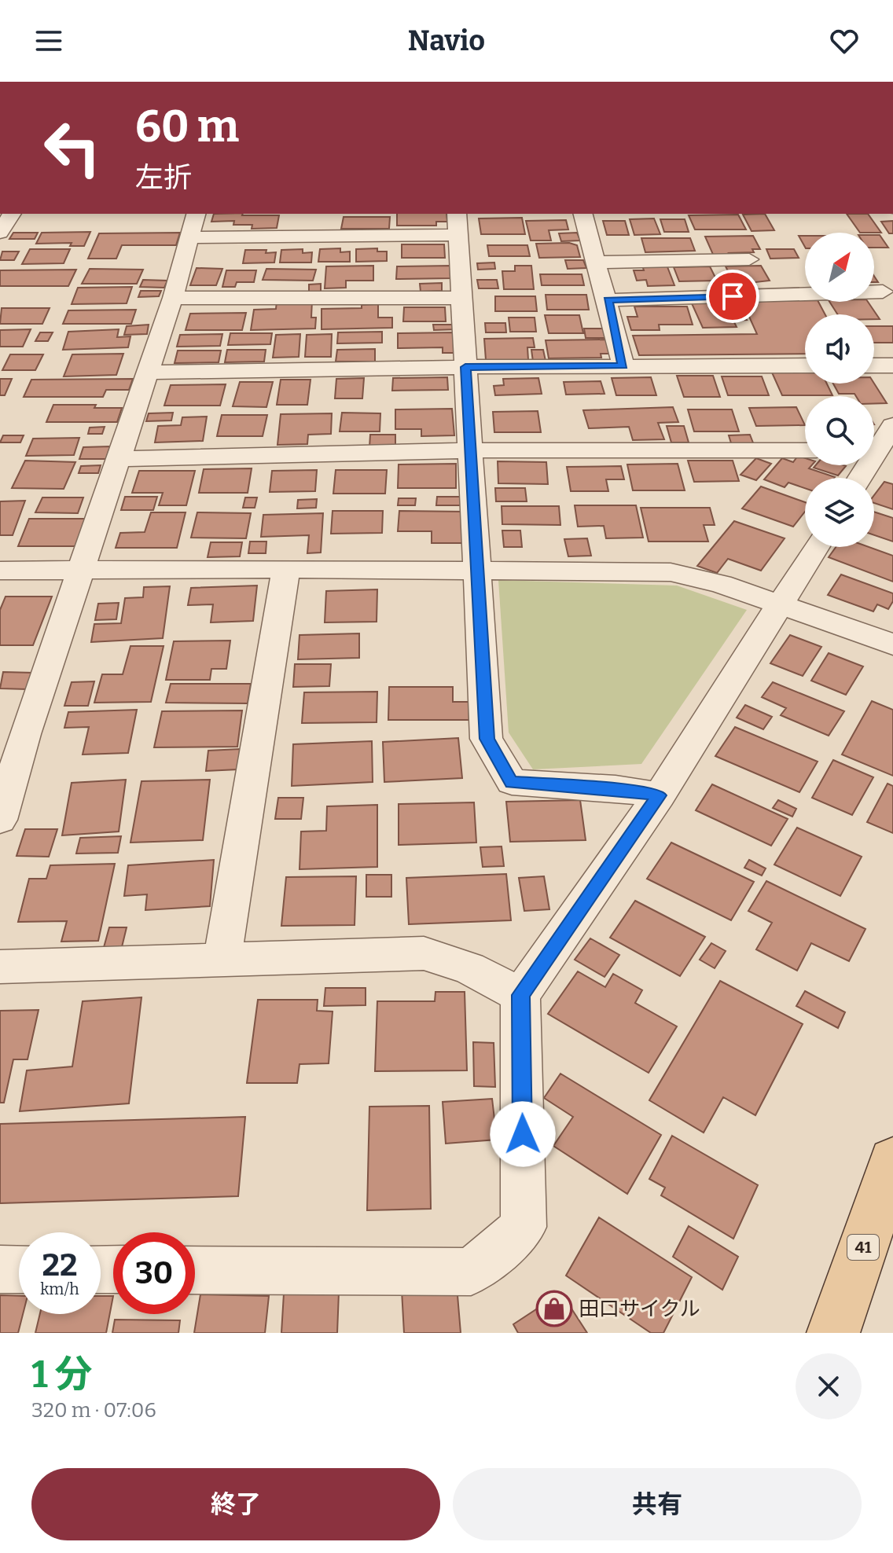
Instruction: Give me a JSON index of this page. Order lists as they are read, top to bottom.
{
  "streets": {
    "main road": ["41"]
  },
  "places": {
    "shop": ["田口サイクル"]
  },
  "north": "top right",
  "page": {
    "header": "Navio",
    "turn": ["60 m", "左折"],
    "speed": "22 km/h",
    "limit": "30",
    "heading": ["1 分", "320 m · 07:06"],
    "buttons": ["終了", "共有"]
  }
}
